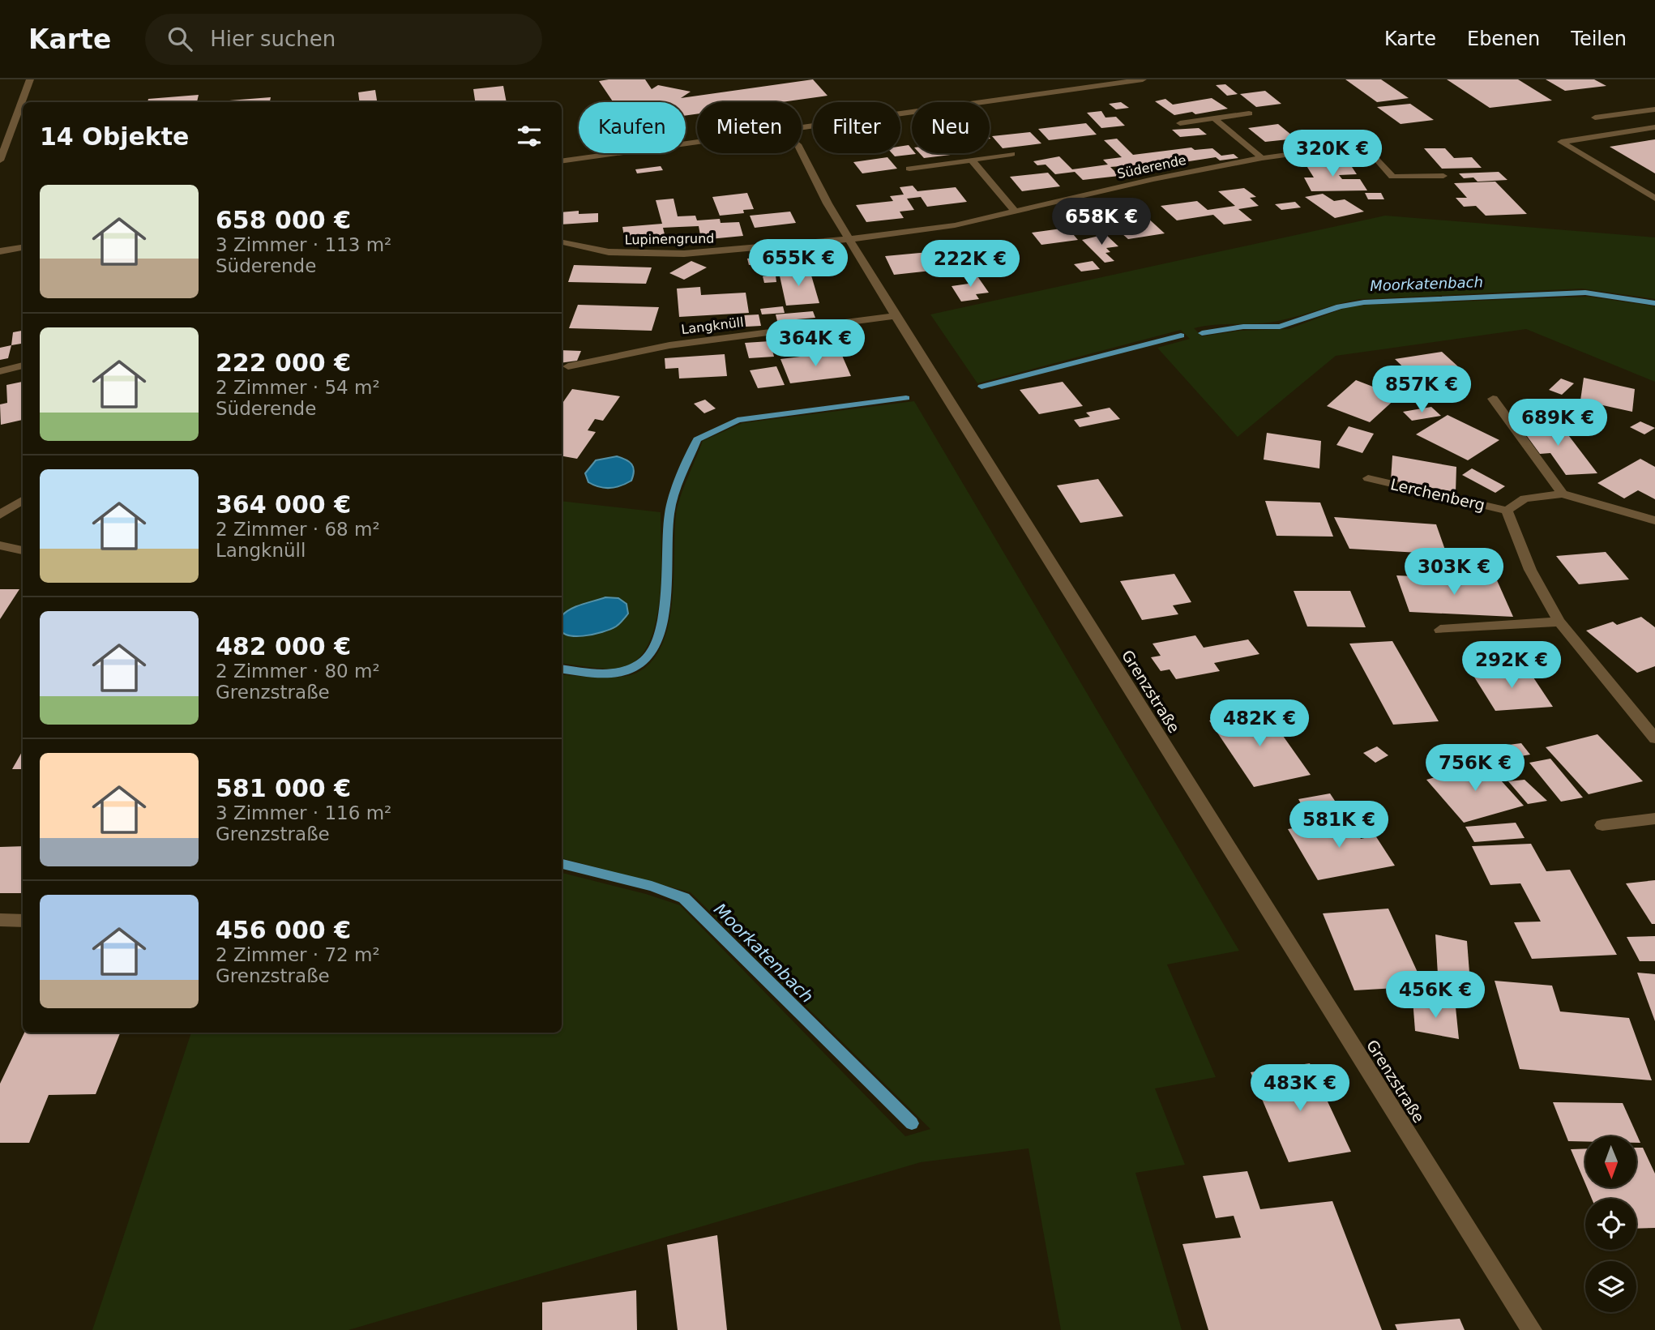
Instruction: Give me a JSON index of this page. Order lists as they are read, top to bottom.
{
  "streets": {
    "street": [
      "Süderende",
      "Lupinengrund",
      "Langknüll",
      "Lerchenberg",
      "Grenzstraße"
    ]
  },
  "crossings": [
    ["Süderende", "Lupinengrund"],
    ["Süderende", "Grenzstraße"],
    ["Lupinengrund", "Grenzstraße"],
    ["Langknüll", "Grenzstraße"]
  ],
  "water": ["Moorkatenbach"],
  "north": "bottom",
  "page": {
    "header": "Karte",
    "search": "Hier suchen",
    "nav": ["Karte", "Ebenen", "Teilen"],
    "chip": [
      "Kaufen",
      "Mieten",
      "Filter",
      "Neu"
    ],
    "heading": "14 Objekte",
    "price": [
      "320K €",
      "658K €",
      "655K €",
      "222K €",
      "364K €",
      "857K €",
      "689K €",
      "303K €",
      "292K €",
      "482K €",
      "756K €",
      "581K €",
      "456K €",
      "483K €"
    ],
    "list": [
      {
        "name": "658 000 €",
        "note": "3 Zimmer · 113 m² · Süderende"
      },
      {
        "name": "222 000 €",
        "note": "2 Zimmer · 54 m² · Süderende"
      },
      {
        "name": "364 000 €",
        "note": "2 Zimmer · 68 m² · Langknüll"
      },
      {
        "name": "482 000 €",
        "note": "2 Zimmer · 80 m² · Grenzstraße"
      },
      {
        "name": "581 000 €",
        "note": "3 Zimmer · 116 m² · Grenzstraße"
      },
      {
        "name": "456 000 €",
        "note": "2 Zimmer · 72 m² · Grenzstraße"
      }
    ]
  }
}
